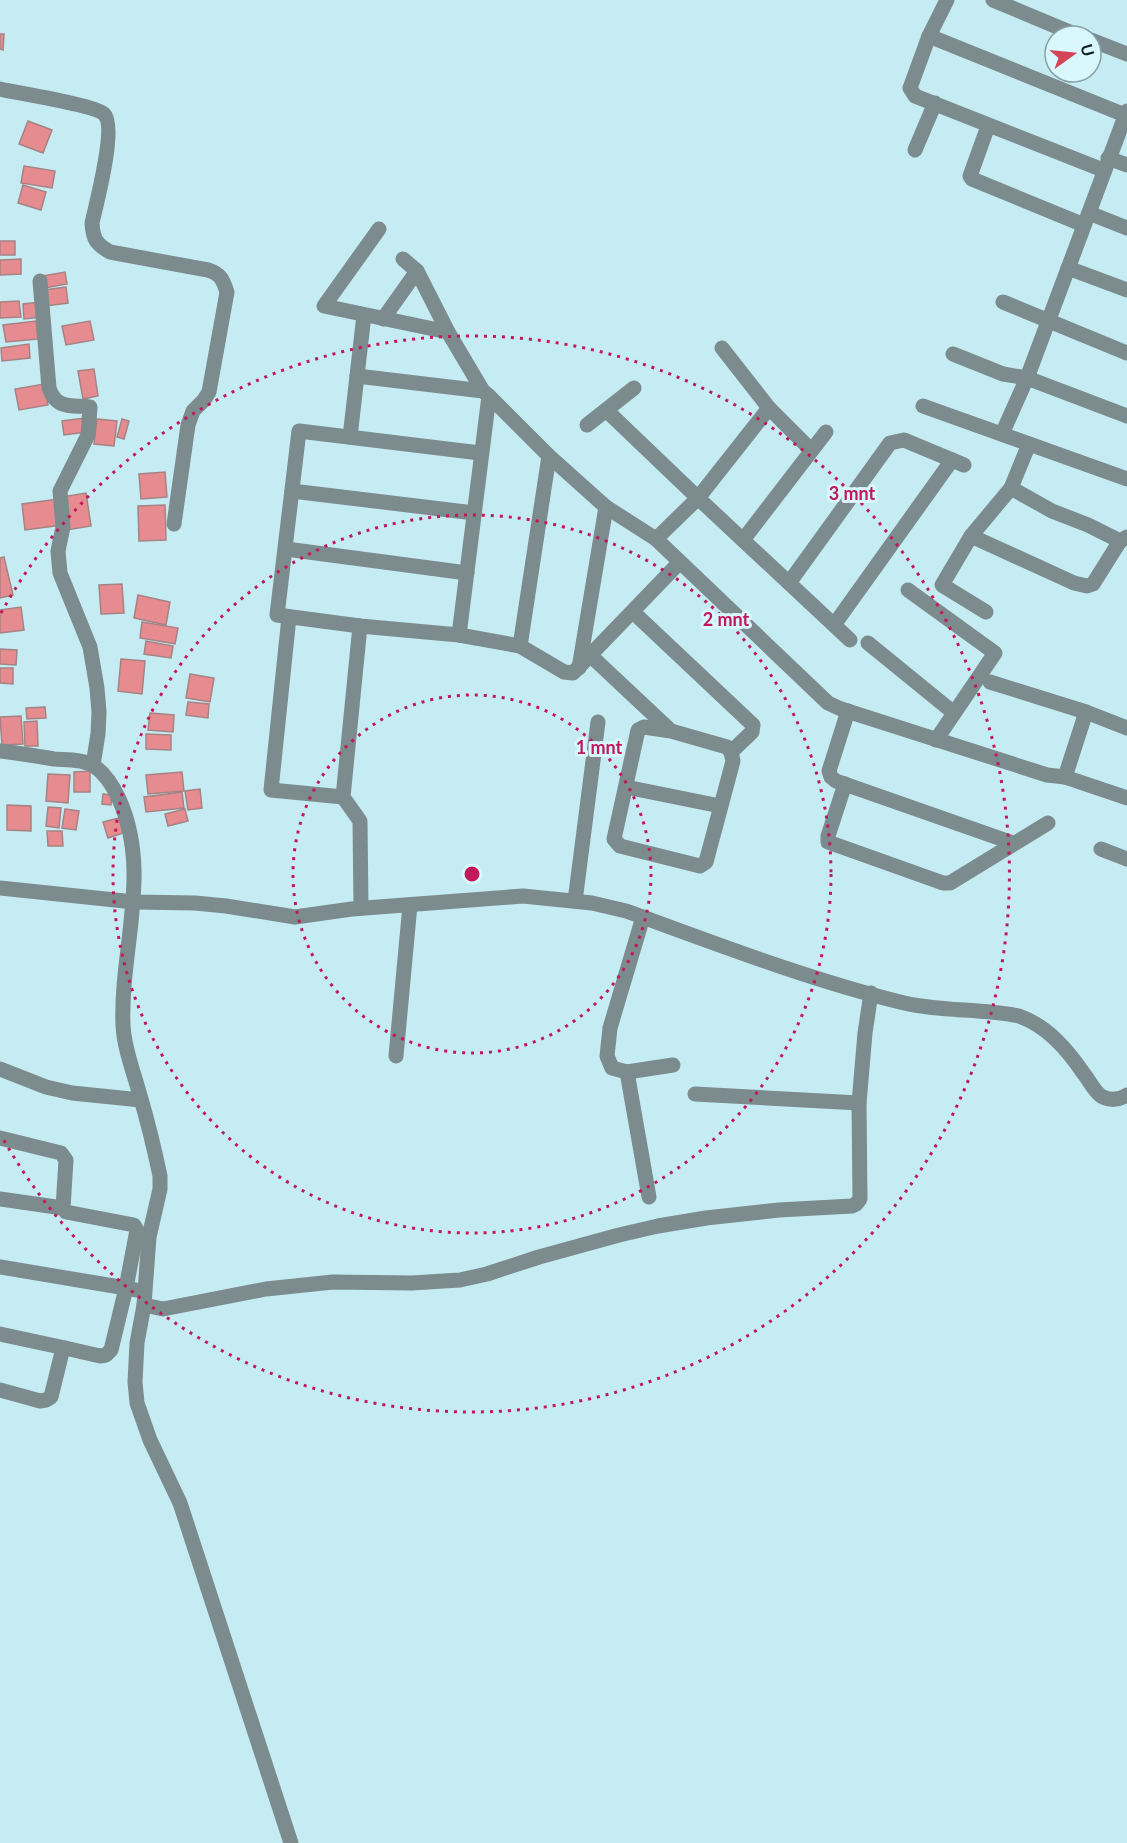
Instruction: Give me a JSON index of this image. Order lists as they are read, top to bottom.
{
  "north": "right",
  "rings": ["3 mnt", "2 mnt", "1 mnt"]
}
